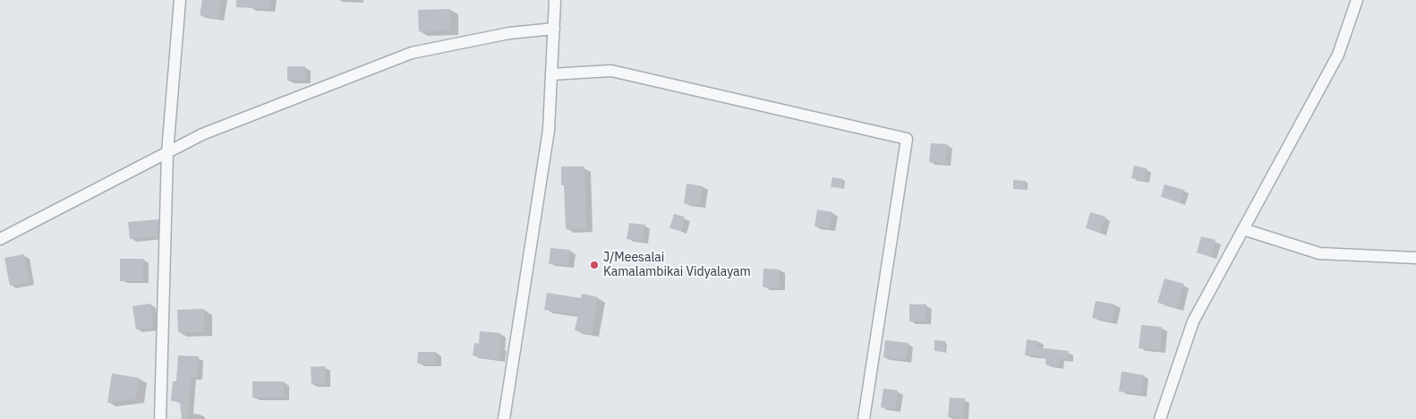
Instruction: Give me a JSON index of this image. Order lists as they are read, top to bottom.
{
  "places": ["J/Meesalai Kamalambikai Vidyalayam"]
}
